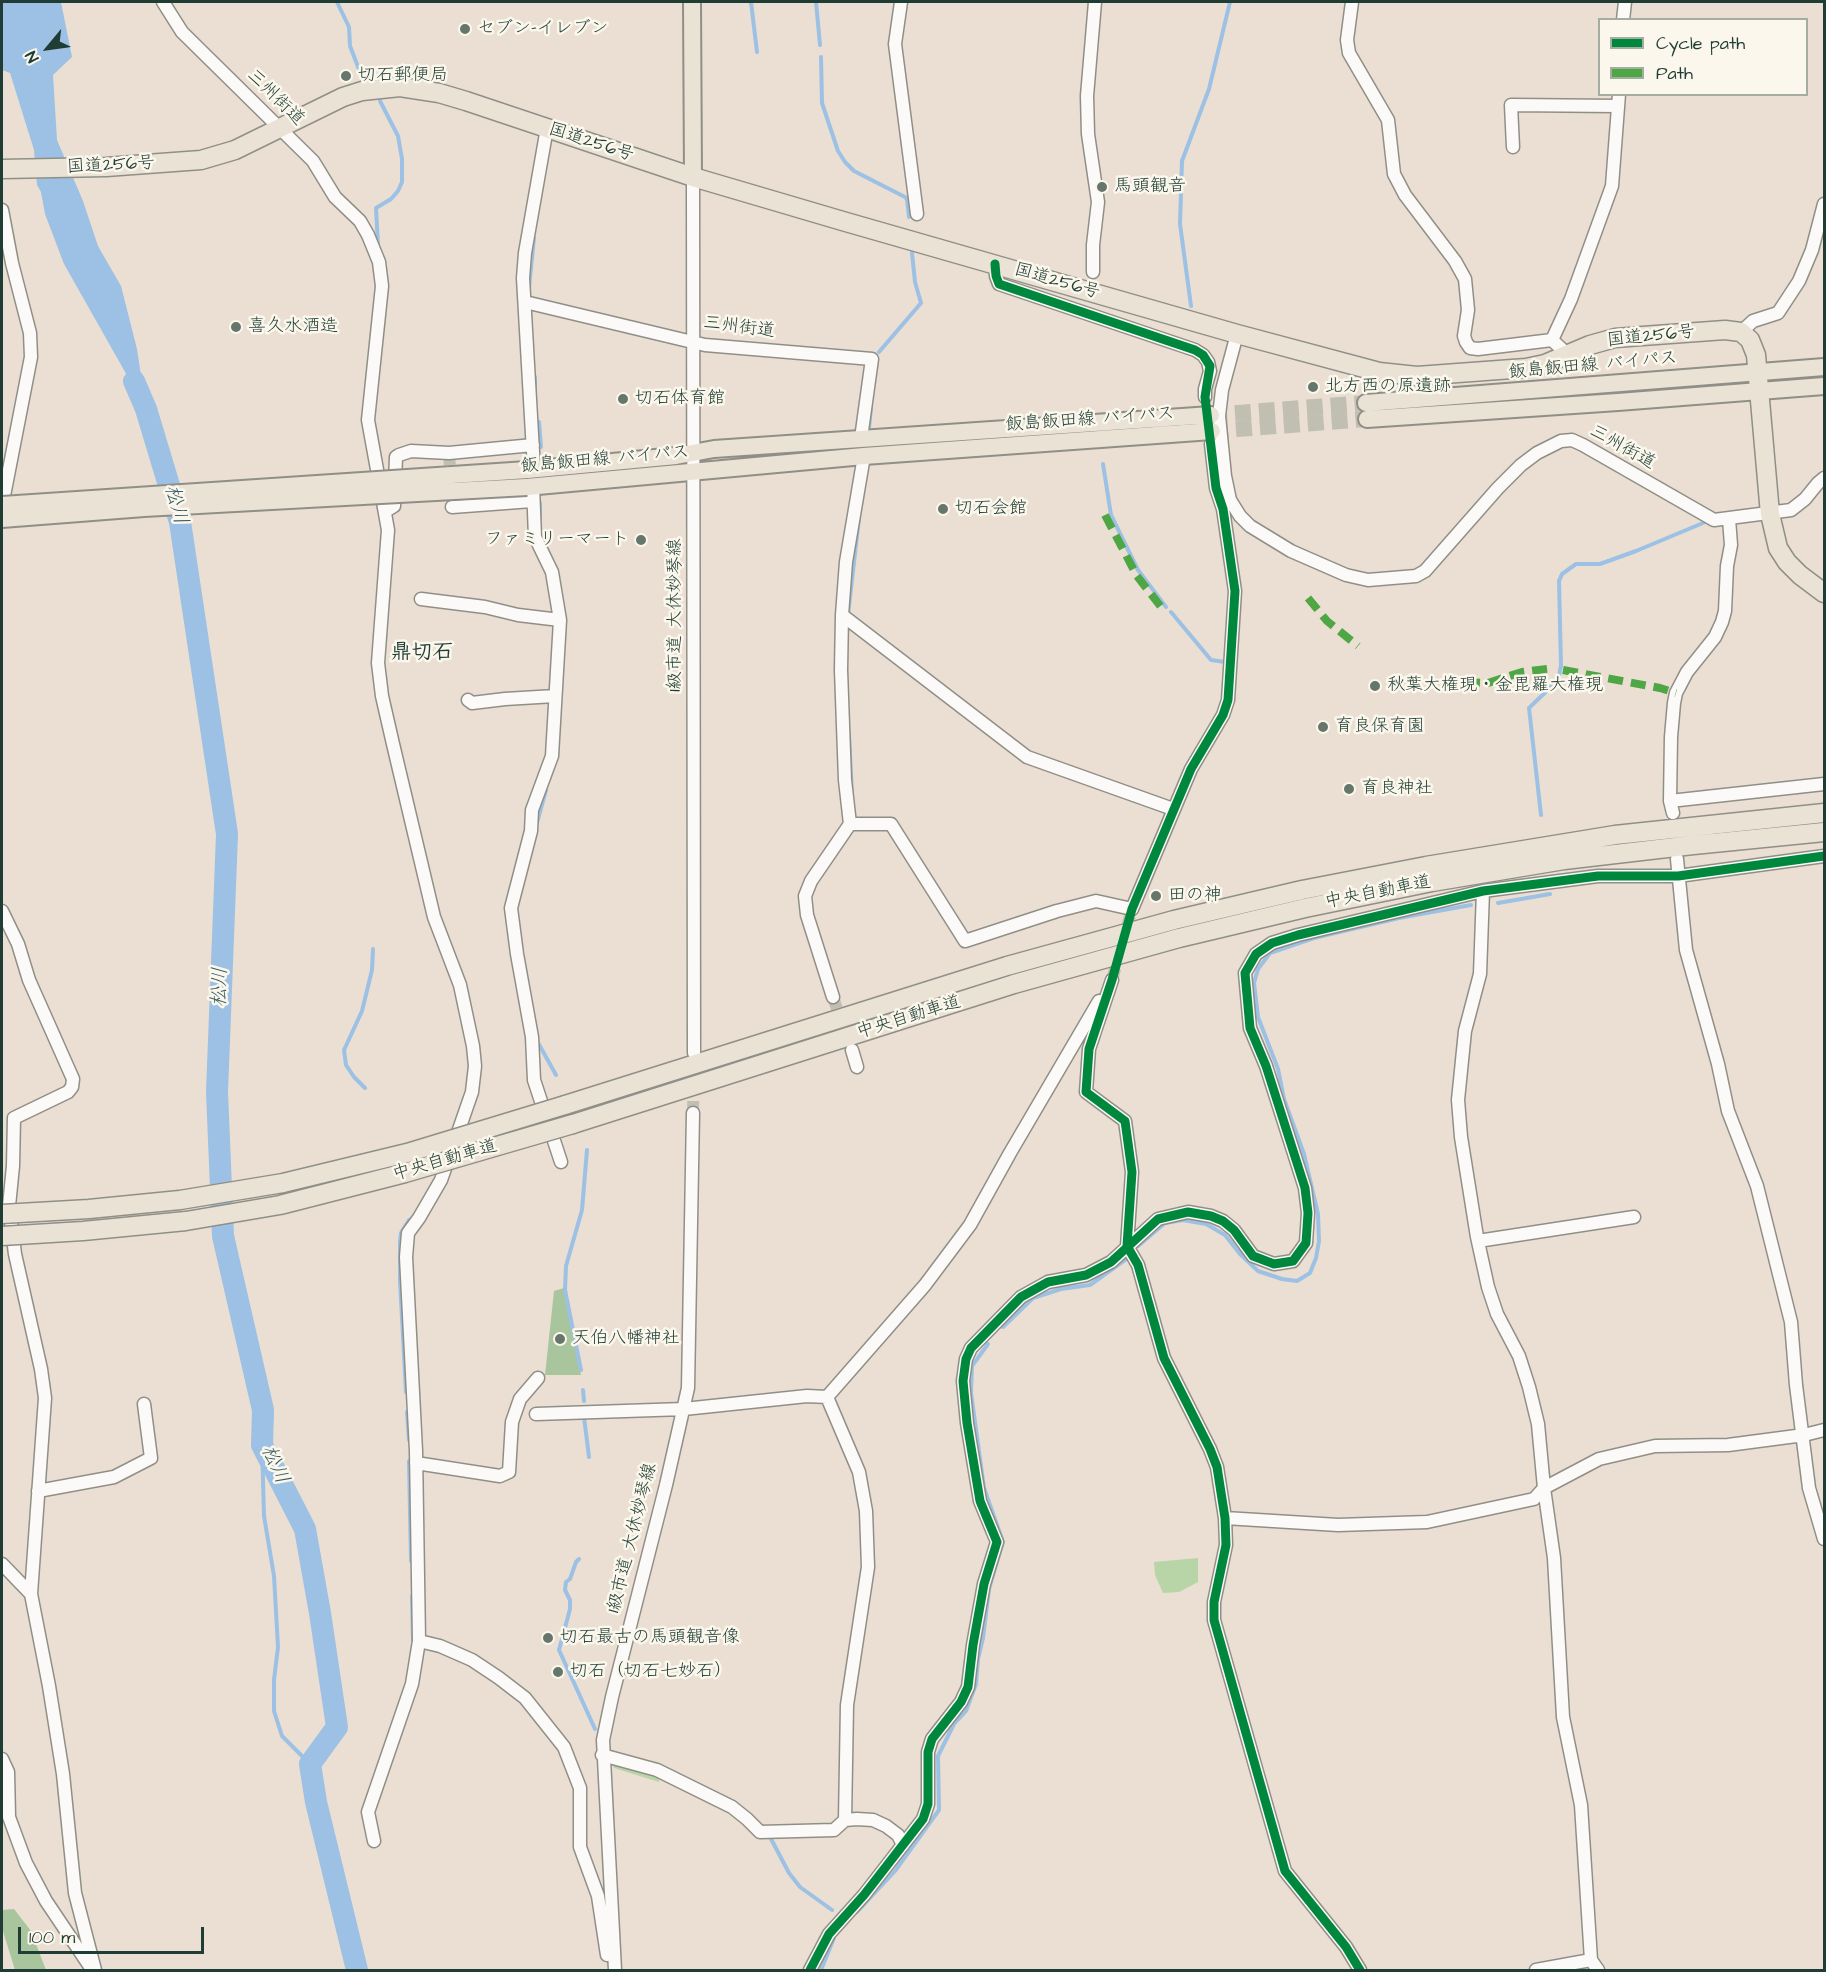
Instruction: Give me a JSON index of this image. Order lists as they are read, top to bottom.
{
  "streets": {
    "highway": ["国道256号", "中央自動車道"],
    "main road": ["飯島飯田線 バイパス"],
    "street": ["三州街道", "1級市道 大休妙琴線"]
  },
  "crossings": [
    ["三州街道", "国道256号"],
    ["三州街道", "飯島飯田線 バイパス"],
    ["三州街道", "1級市道 大休妙琴線"],
    ["国道256号", "1級市道 大休妙琴線"],
    ["飯島飯田線 バイパス", "1級市道 大休妙琴線"]
  ],
  "districts": ["鼎切石"],
  "water": ["松川"],
  "places": [
    "セブン-イレブン",
    "切石郵便局",
    "馬頭観音",
    "喜久水酒造",
    "北方西の原遺跡",
    "切石体育館",
    "切石会館",
    "ファミリーマート",
    "秋葉大権現・金毘羅大権現",
    "育良保育園",
    "育良神社",
    "田の神",
    "天伯八幡神社",
    "切石最古の馬頭観音像",
    "切石（切石七妙石）"
  ],
  "legend": ["Cycle path", "Path"],
  "scale_bar": "100 m",
  "north": "bottom left"
}
